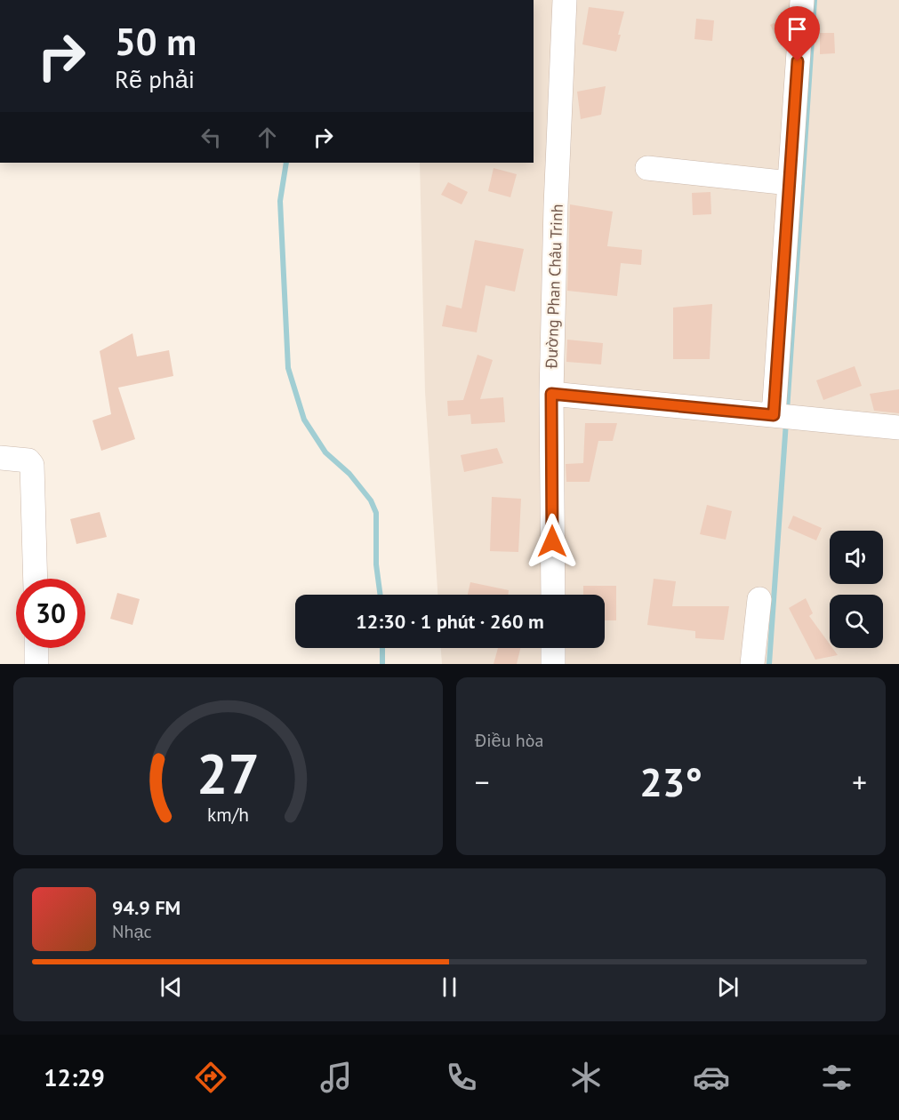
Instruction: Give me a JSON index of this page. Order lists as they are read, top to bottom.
{
  "streets": {
    "street": ["Đường Phan Châu Trinh"]
  },
  "page": {
    "turn": ["50 m", "Rẽ phải"],
    "limit": "30",
    "trip": "12:30 · 1 phút · 260 m",
    "tile": "Điều hòa",
    "heat": ["−", "23°", "+"],
    "song": ["94.9 FM", "Nhạc"],
    "tabs": "12:29",
    "gauge": ["27", "km/h"]
  }
}
